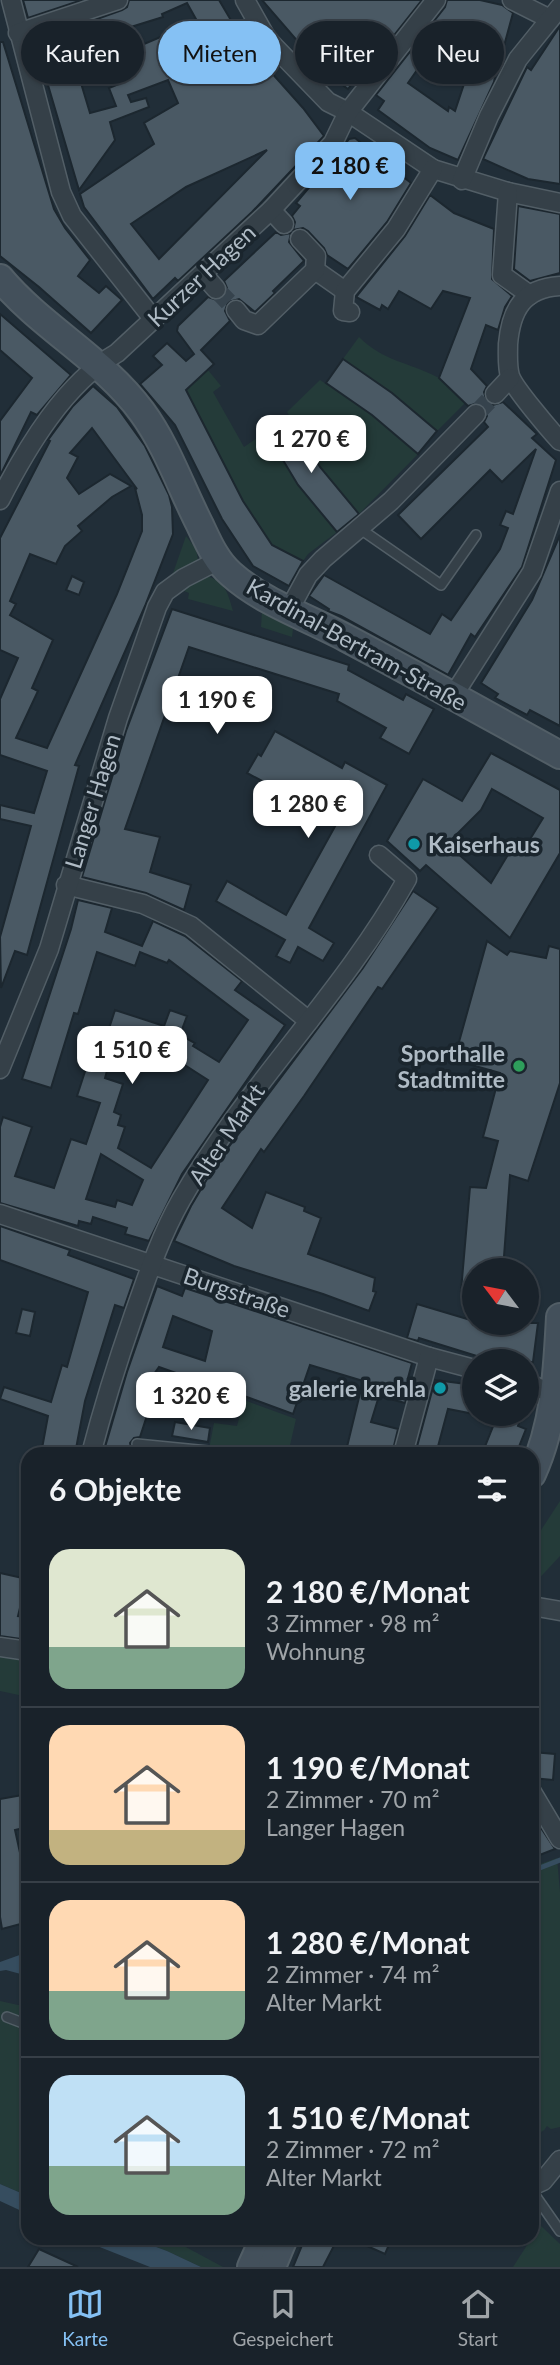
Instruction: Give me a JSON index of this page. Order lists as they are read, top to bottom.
{
  "streets": {
    "street": [
      "Kurzer Hagen",
      "Kardinal-Bertram-Straße",
      "Langer Hagen",
      "Alter Markt",
      "Burgstraße"
    ]
  },
  "crossings": [
    ["Kurzer Hagen", "Kardinal-Bertram-Straße"],
    ["Kardinal-Bertram-Straße", "Langer Hagen"],
    ["Alter Markt", "Burgstraße"]
  ],
  "places": ["Kaiserhaus", "Sporthalle Stadtmitte", "galerie krehla"],
  "north": "top left",
  "page": {
    "chip": [
      "Kaufen",
      "Mieten",
      "Filter",
      "Neu"
    ],
    "price": [
      "2 180 €",
      "1 270 €",
      "1 190 €",
      "1 280 €",
      "1 510 €",
      "1 320 €"
    ],
    "heading": "6 Objekte",
    "list": [
      {
        "name": "2 180 €/Monat",
        "note": "3 Zimmer · 98 m² · Wohnung"
      },
      {
        "name": "1 190 €/Monat",
        "note": "2 Zimmer · 70 m² · Langer Hagen"
      },
      {
        "name": "1 280 €/Monat",
        "note": "2 Zimmer · 74 m² · Alter Markt"
      },
      {
        "name": "1 510 €/Monat",
        "note": "2 Zimmer · 72 m² · Alter Markt"
      }
    ],
    "tabs": ["Karte", "Gespeichert", "Start"]
  }
}
